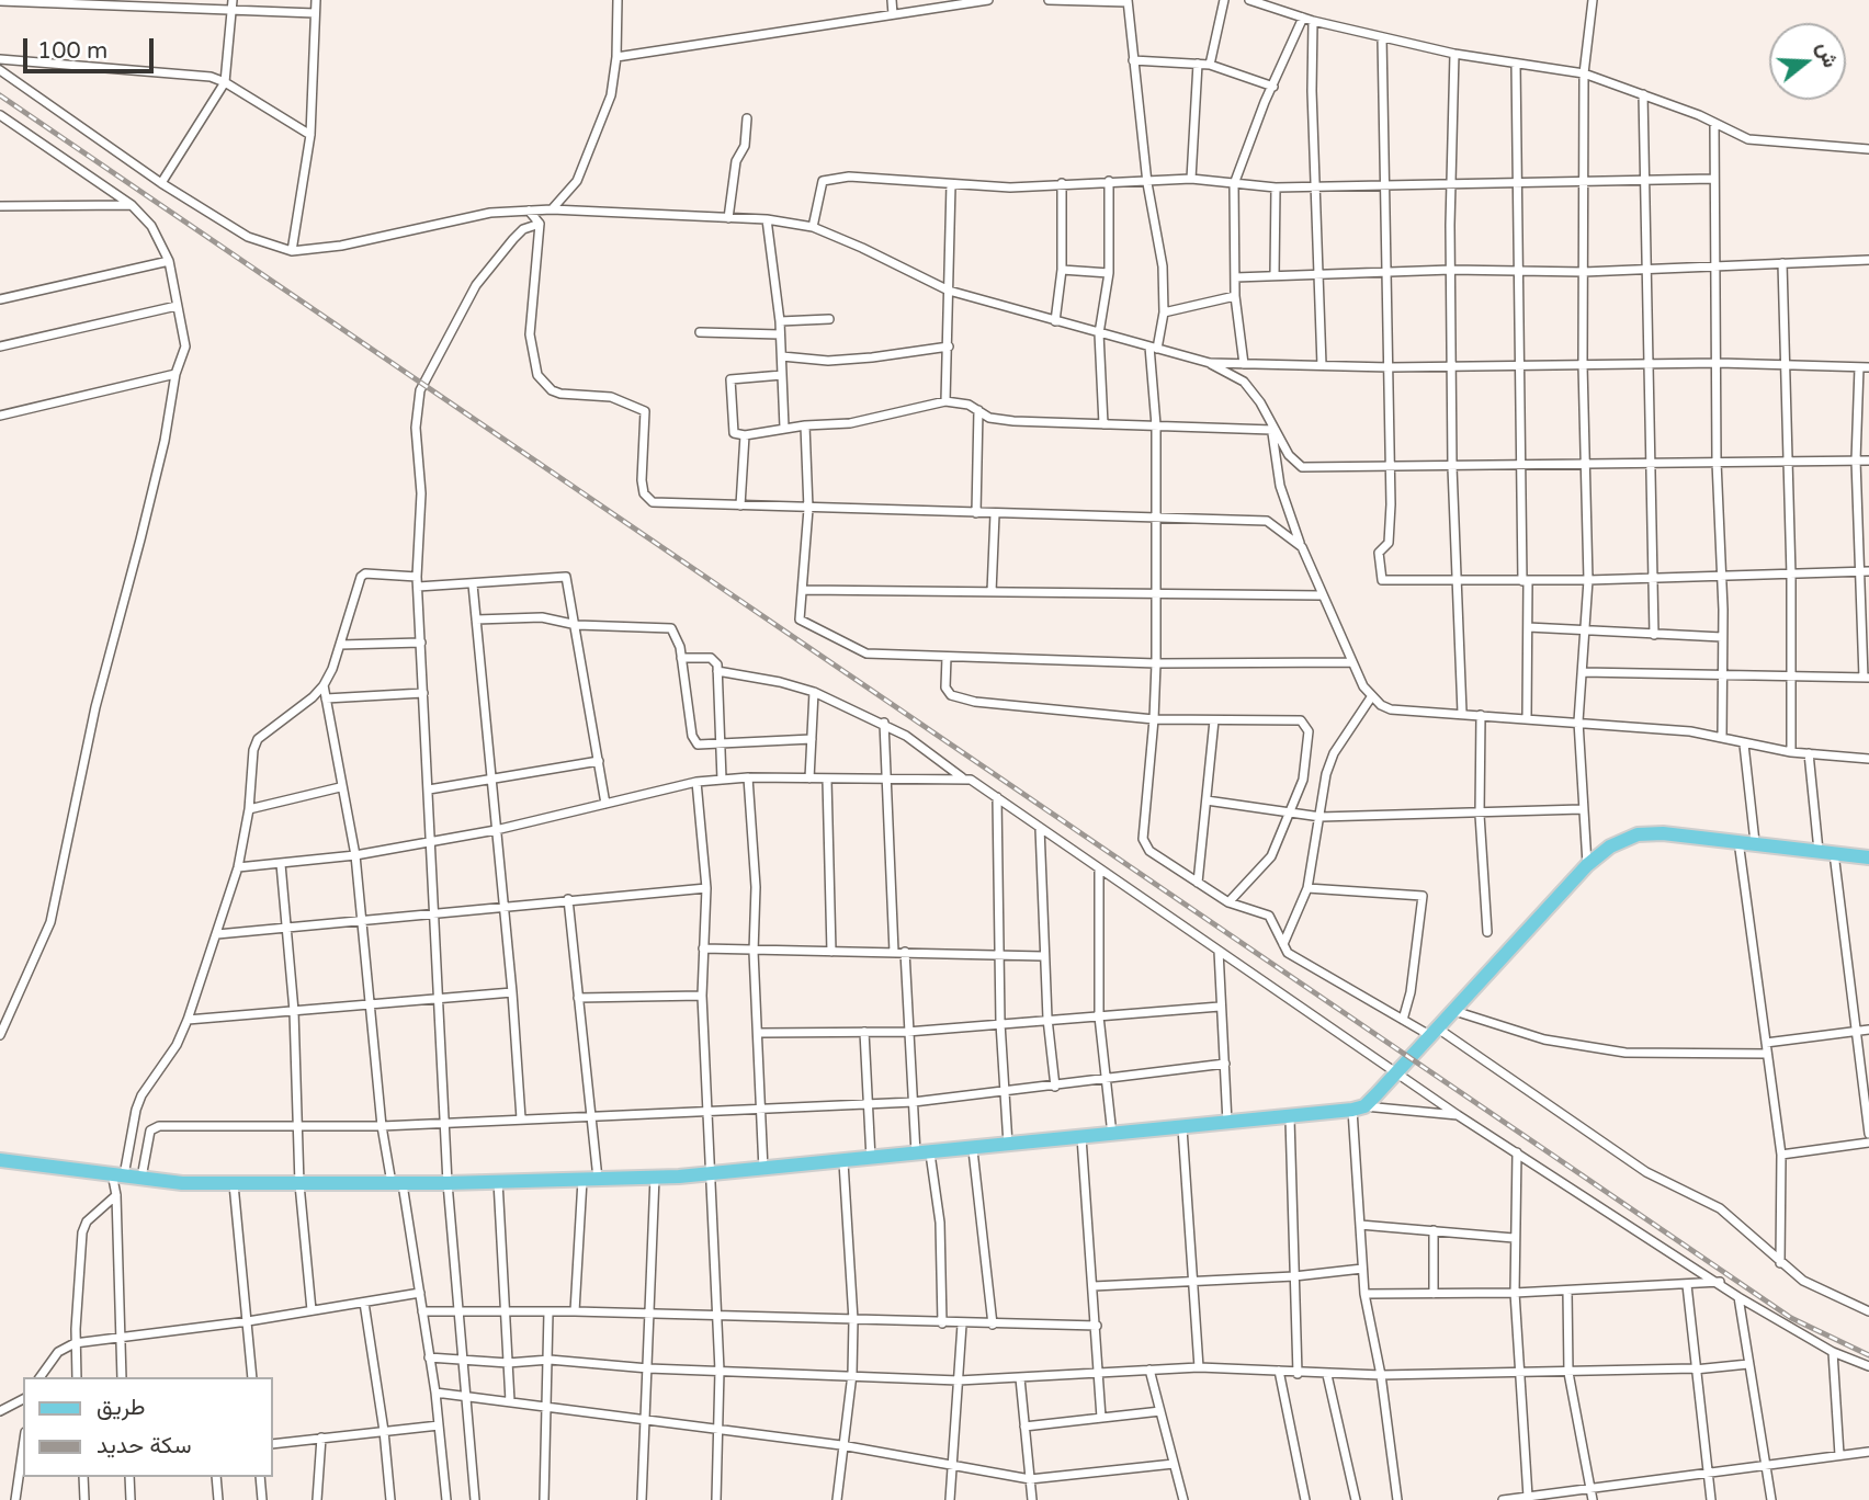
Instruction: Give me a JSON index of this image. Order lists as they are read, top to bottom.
{
  "legend": ["طريق", "سكة حديد"],
  "scale_bar": "100 m",
  "north": "right"
}
